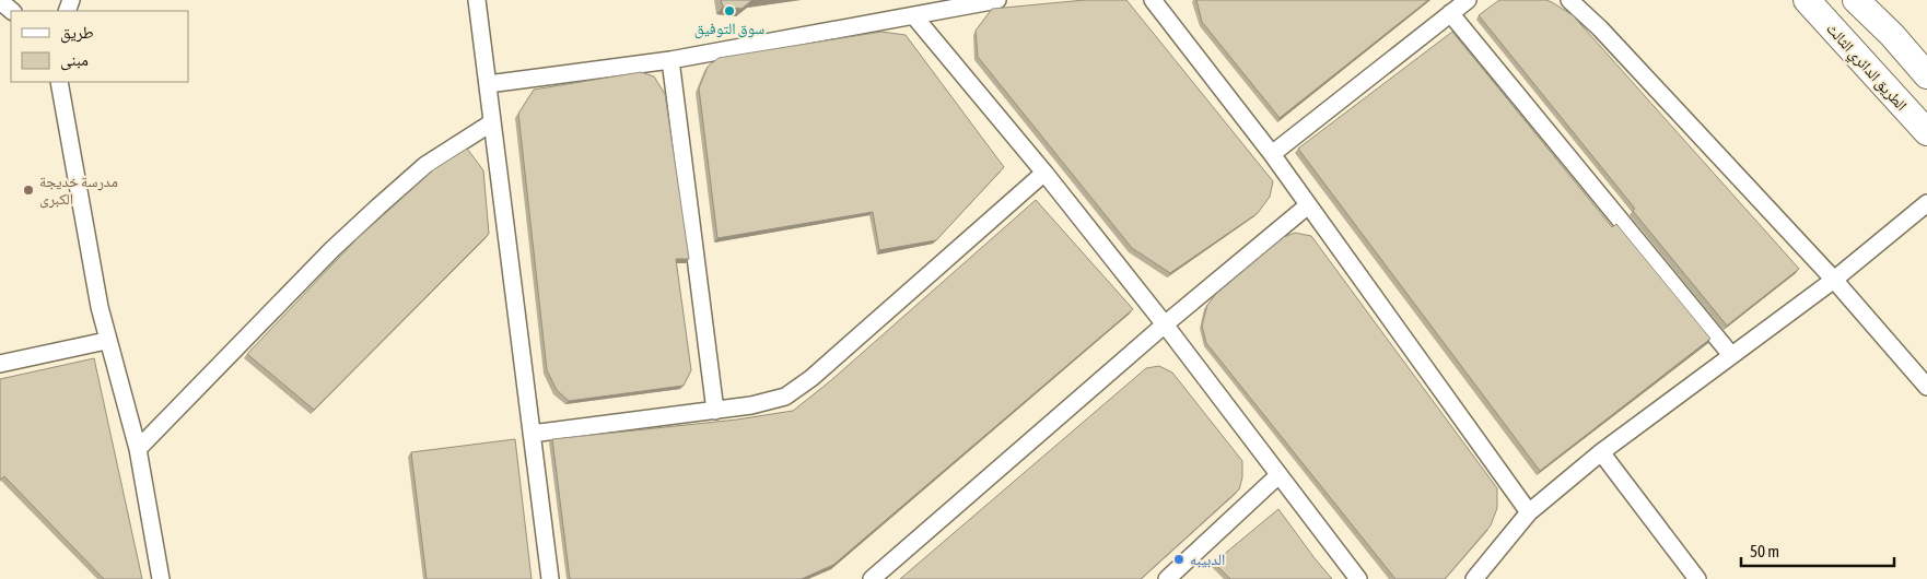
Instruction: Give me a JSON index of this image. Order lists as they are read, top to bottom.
{
  "streets": {
    "main road": ["الطريق الدائري الثالث"]
  },
  "places": ["سوق التوفيق", "مدرسة خديجة الكبرى", "الدبيبه"],
  "legend": ["طريق", "مبنى"],
  "scale_bar": "50 m"
}
